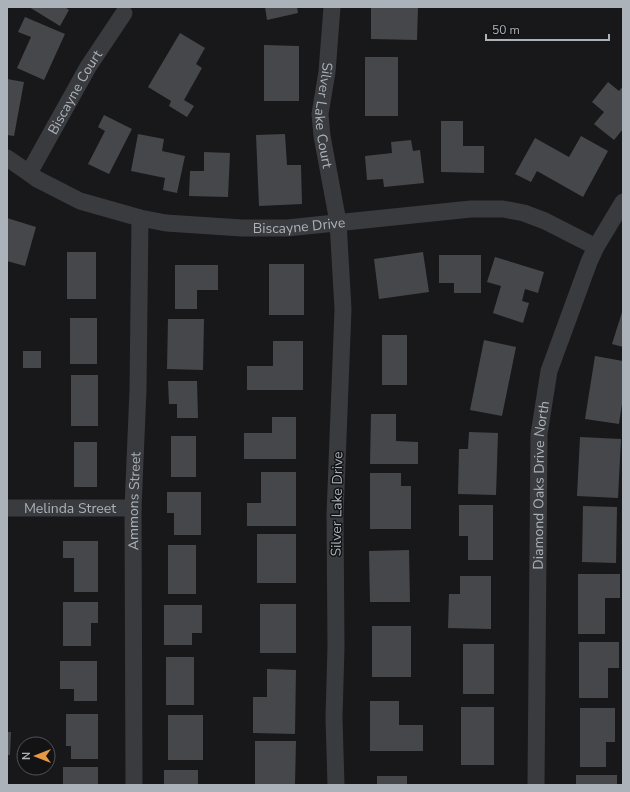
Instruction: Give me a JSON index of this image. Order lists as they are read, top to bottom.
{
  "streets": {
    "street": [
      "Biscayne Court",
      "Silver Lake Court",
      "Biscayne Drive",
      "Diamond Oaks Drive North",
      "Ammons Street",
      "Silver Lake Drive",
      "Melinda Street"
    ]
  },
  "crossings": [
    ["Biscayne Court", "Biscayne Drive"],
    ["Silver Lake Court", "Biscayne Drive"],
    ["Silver Lake Court", "Silver Lake Drive"],
    ["Biscayne Drive", "Diamond Oaks Drive North"],
    ["Biscayne Drive", "Ammons Street"],
    ["Biscayne Drive", "Silver Lake Drive"],
    ["Ammons Street", "Melinda Street"]
  ],
  "scale_bar": "50 m",
  "north": "left"
}
